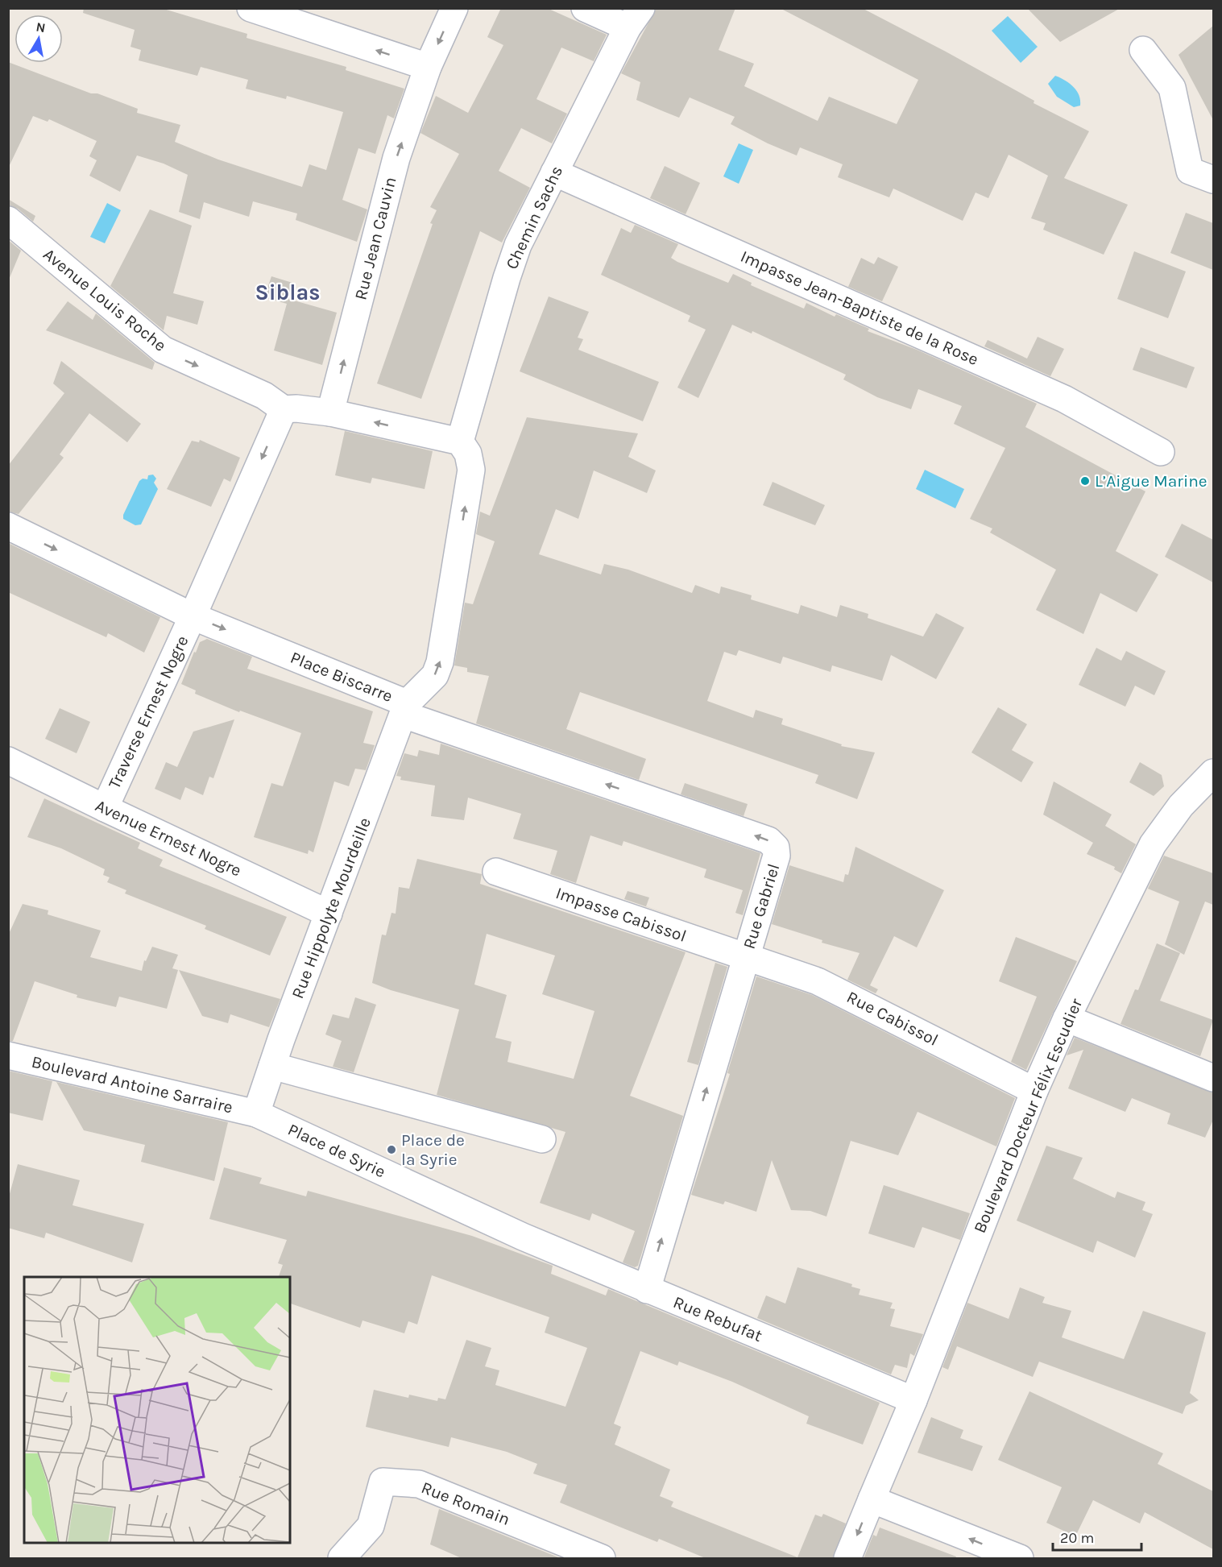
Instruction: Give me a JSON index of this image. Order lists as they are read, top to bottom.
{
  "streets": {
    "street": [
      "Chemin Sachs",
      "Rue Jean Cauvin",
      "Avenue Louis Roche",
      "Impasse Jean-Baptiste de la Rose",
      "Place Biscarre",
      "Traverse Ernest Nogre",
      "Avenue Ernest Nogre",
      "Rue Gabriel",
      "Rue Hippolyte Mourdeille",
      "Impasse Cabissol",
      "Rue Cabissol",
      "Boulevard Antoine Sarraire",
      "Boulevard Docteur Félix Escudier",
      "Place de Syrie",
      "Rue Rebufat",
      "Rue Romain"
    ]
  },
  "crossings": [
    ["Chemin Sachs", "Impasse Jean-Baptiste de la Rose"],
    ["Chemin Sachs", "Place Biscarre"],
    ["Place Biscarre", "Traverse Ernest Nogre"],
    ["Place Biscarre", "Rue Gabriel"],
    ["Place Biscarre", "Rue Hippolyte Mourdeille"],
    ["Traverse Ernest Nogre", "Avenue Ernest Nogre"],
    ["Avenue Ernest Nogre", "Rue Hippolyte Mourdeille"],
    ["Rue Gabriel", "Rue Hippolyte Mourdeille"],
    ["Rue Gabriel", "Impasse Cabissol"],
    ["Rue Gabriel", "Rue Cabissol"],
    ["Rue Gabriel", "Rue Rebufat"],
    ["Rue Hippolyte Mourdeille", "Boulevard Antoine Sarraire"],
    ["Rue Hippolyte Mourdeille", "Place de Syrie"],
    ["Impasse Cabissol", "Rue Cabissol"],
    ["Rue Cabissol", "Boulevard Docteur Félix Escudier"],
    ["Boulevard Antoine Sarraire", "Place de Syrie"],
    ["Boulevard Docteur Félix Escudier", "Rue Rebufat"],
    ["Place de Syrie", "Rue Rebufat"]
  ],
  "one_way": ["Avenue Louis Roche"],
  "districts": ["Siblas"],
  "places": ["L’Aigue Marine", "Place de la Syrie"],
  "scale_bar": "20 m",
  "north": "top"
}
